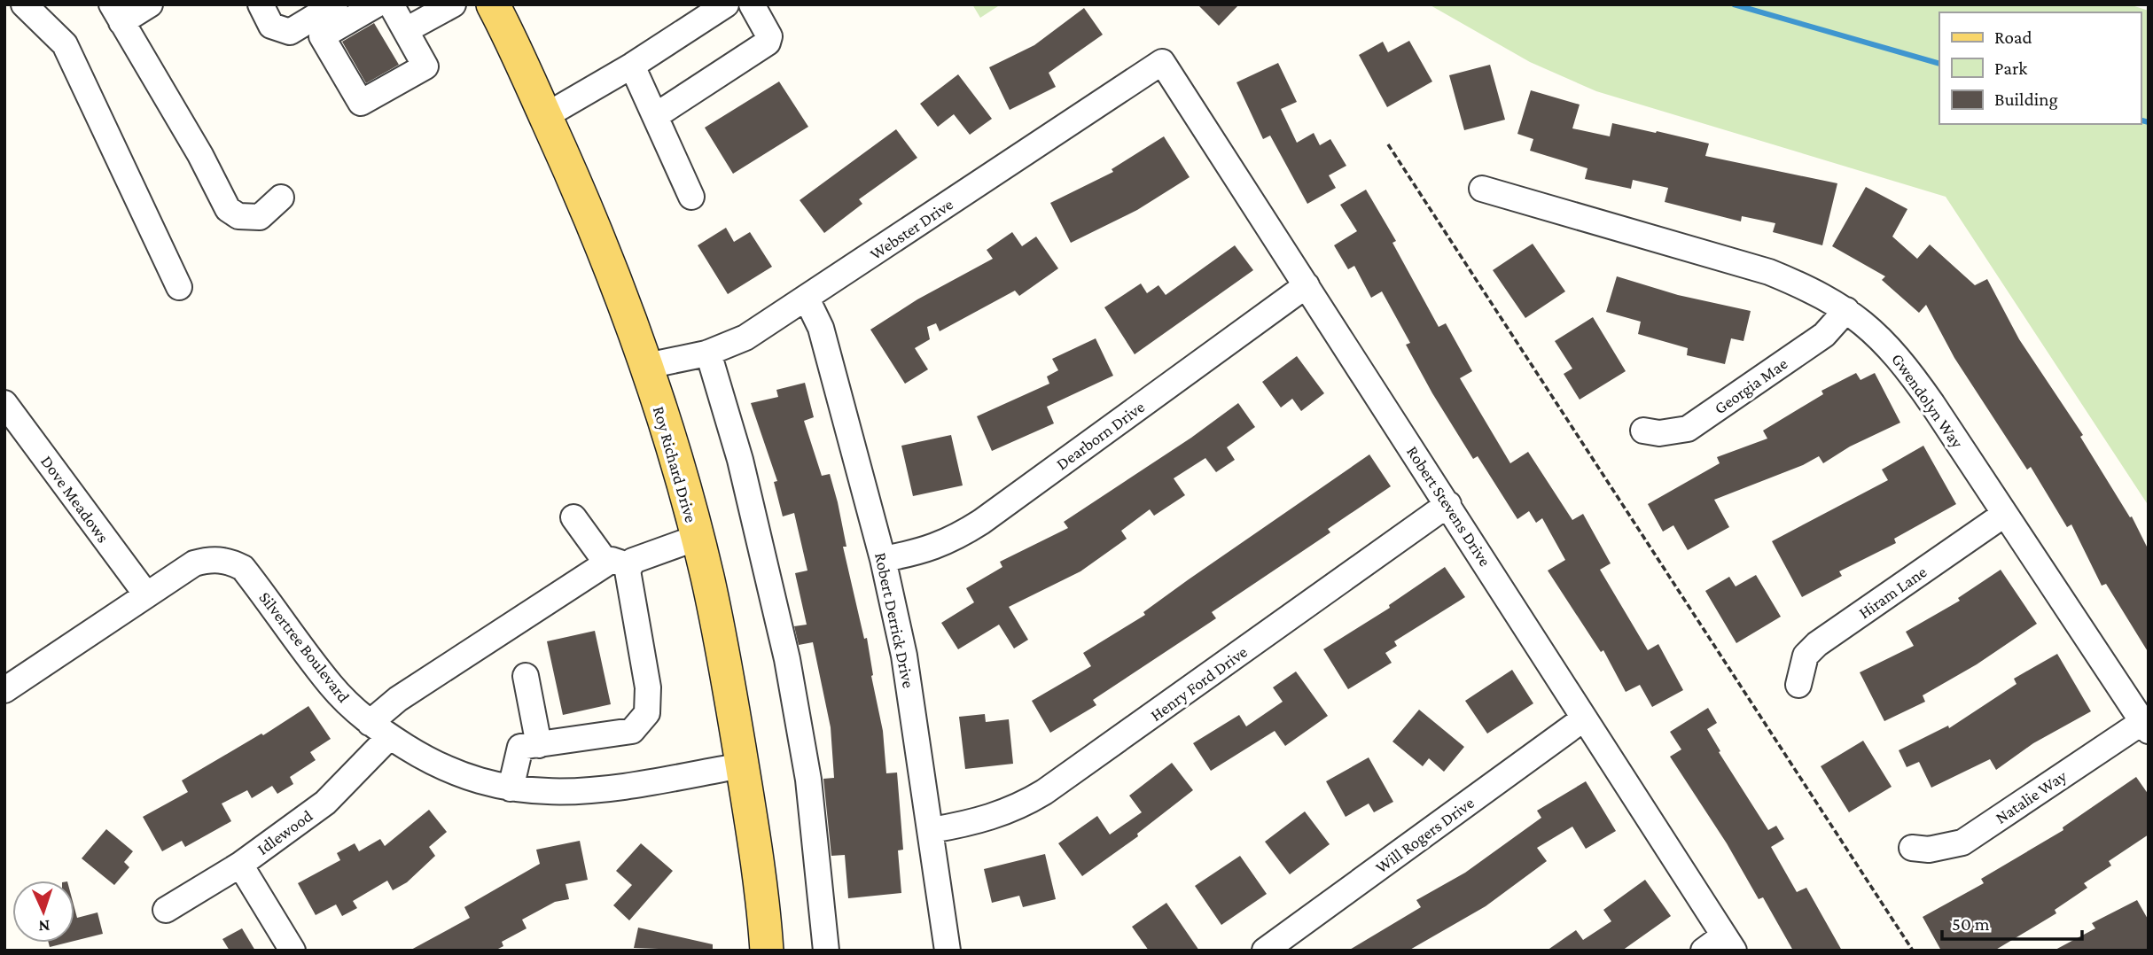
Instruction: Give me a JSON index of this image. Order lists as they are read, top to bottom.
{
  "streets": {
    "main road": ["Roy Richard Drive"],
    "street": [
      "Webster Drive",
      "Georgia Mae",
      "Gwendolyn Way",
      "Dearborn Drive",
      "Dove Meadows",
      "Robert Stevens Drive",
      "Hiram Lane",
      "Robert Derrick Drive",
      "Silvertree Boulevard",
      "Henry Ford Drive",
      "Natalie Way",
      "Idlewood",
      "Will Rogers Drive"
    ]
  },
  "crossings": [
    ["Webster Drive", "Roy Richard Drive"],
    ["Webster Drive", "Robert Stevens Drive"],
    ["Webster Drive", "Robert Derrick Drive"],
    ["Georgia Mae", "Gwendolyn Way"],
    ["Gwendolyn Way", "Hiram Lane"],
    ["Gwendolyn Way", "Natalie Way"],
    ["Dearborn Drive", "Robert Stevens Drive"],
    ["Dearborn Drive", "Robert Derrick Drive"],
    ["Roy Richard Drive", "Silvertree Boulevard"],
    ["Roy Richard Drive", "Idlewood"],
    ["Dove Meadows", "Silvertree Boulevard"],
    ["Robert Stevens Drive", "Henry Ford Drive"],
    ["Robert Stevens Drive", "Will Rogers Drive"],
    ["Robert Derrick Drive", "Henry Ford Drive"],
    ["Silvertree Boulevard", "Idlewood"]
  ],
  "legend": ["Road", "Park", "Building"],
  "scale_bar": "50 m",
  "north": "bottom"
}
